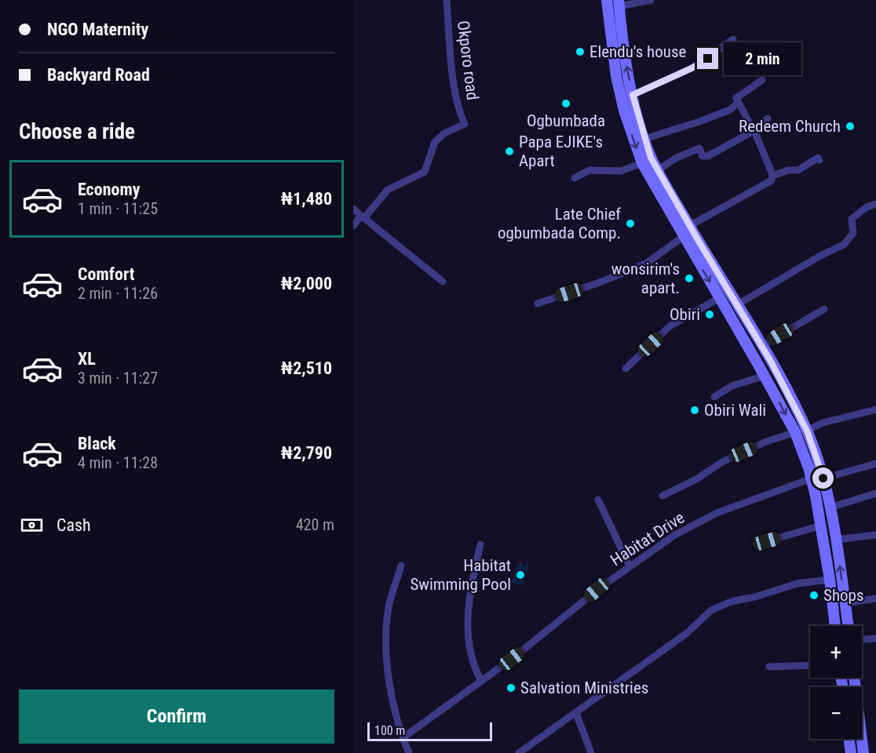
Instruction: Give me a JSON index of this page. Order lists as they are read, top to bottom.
{
  "streets": {
    "street": ["Okporo road", "Habitat Drive"]
  },
  "places": [
    "Elendu's house",
    "Ogbumbada",
    "Redeem Church",
    "Papa EJIKE's Apart",
    "Late Chief ogbumbada Comp.",
    "wonsirim's apart.",
    "Obiri",
    "Obiri Wali",
    "Habitat Swimming Pool",
    "Shops",
    "Salvation Ministries"
  ],
  "scale_bar": "100 m",
  "page": {
    "banner": ["NGO Maternity", "Backyard Road"],
    "bubble": "2 min",
    "heading": "Choose a ride",
    "list": [
      {
        "name": "Economy",
        "note": "1 min · 11:25",
        "value": "₦1,480"
      },
      {
        "name": "Comfort",
        "note": "2 min · 11:26",
        "value": "₦2,000"
      },
      {
        "name": "XL",
        "note": "3 min · 11:27",
        "value": "₦2,510"
      },
      {
        "name": "Black",
        "note": "4 min · 11:28",
        "value": "₦2,790"
      }
    ],
    "pay": ["Cash", "420 m"],
    "map_buttons": ["+", "−"],
    "buttons": "Confirm",
    "scale": "100 m"
  }
}
